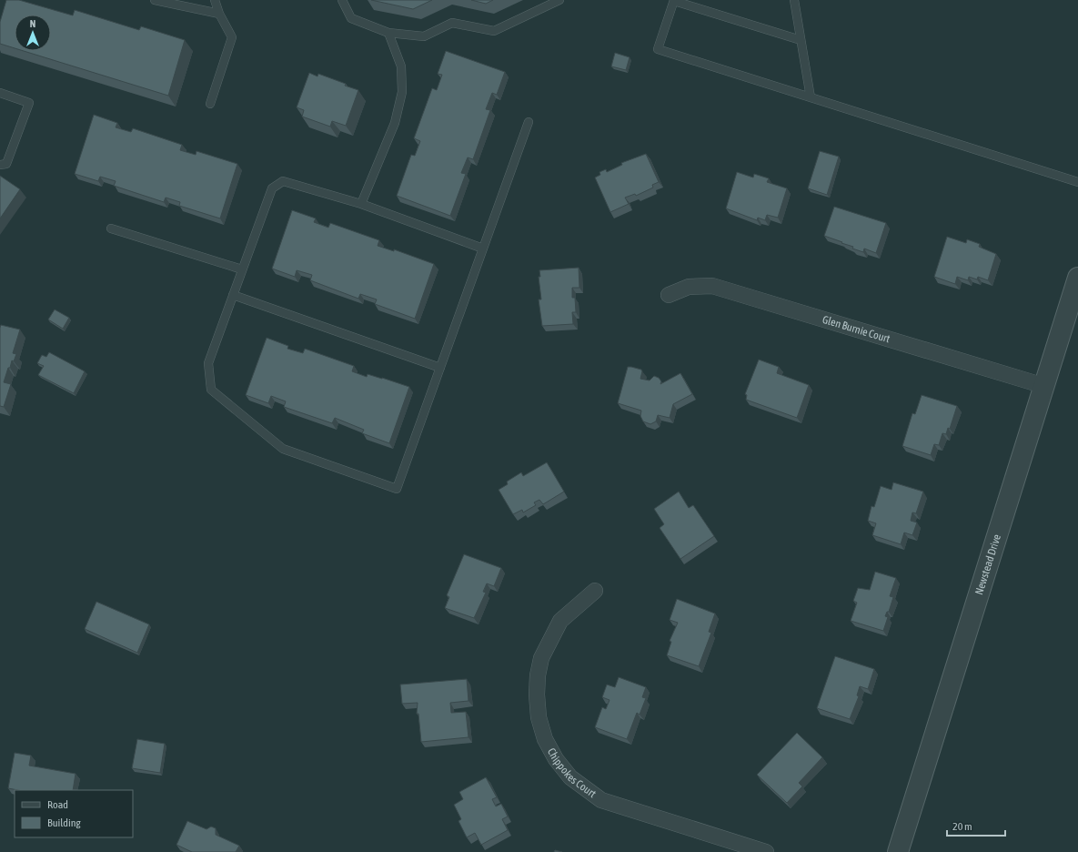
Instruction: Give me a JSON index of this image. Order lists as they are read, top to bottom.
{
  "streets": {
    "street": ["Glen Burnie Court", "Newstead Drive", "Chippokes Court"]
  },
  "crossings": [
    ["Glen Burnie Court", "Newstead Drive"]
  ],
  "legend": ["Road", "Building"],
  "scale_bar": "20 m",
  "north": "top"
}
